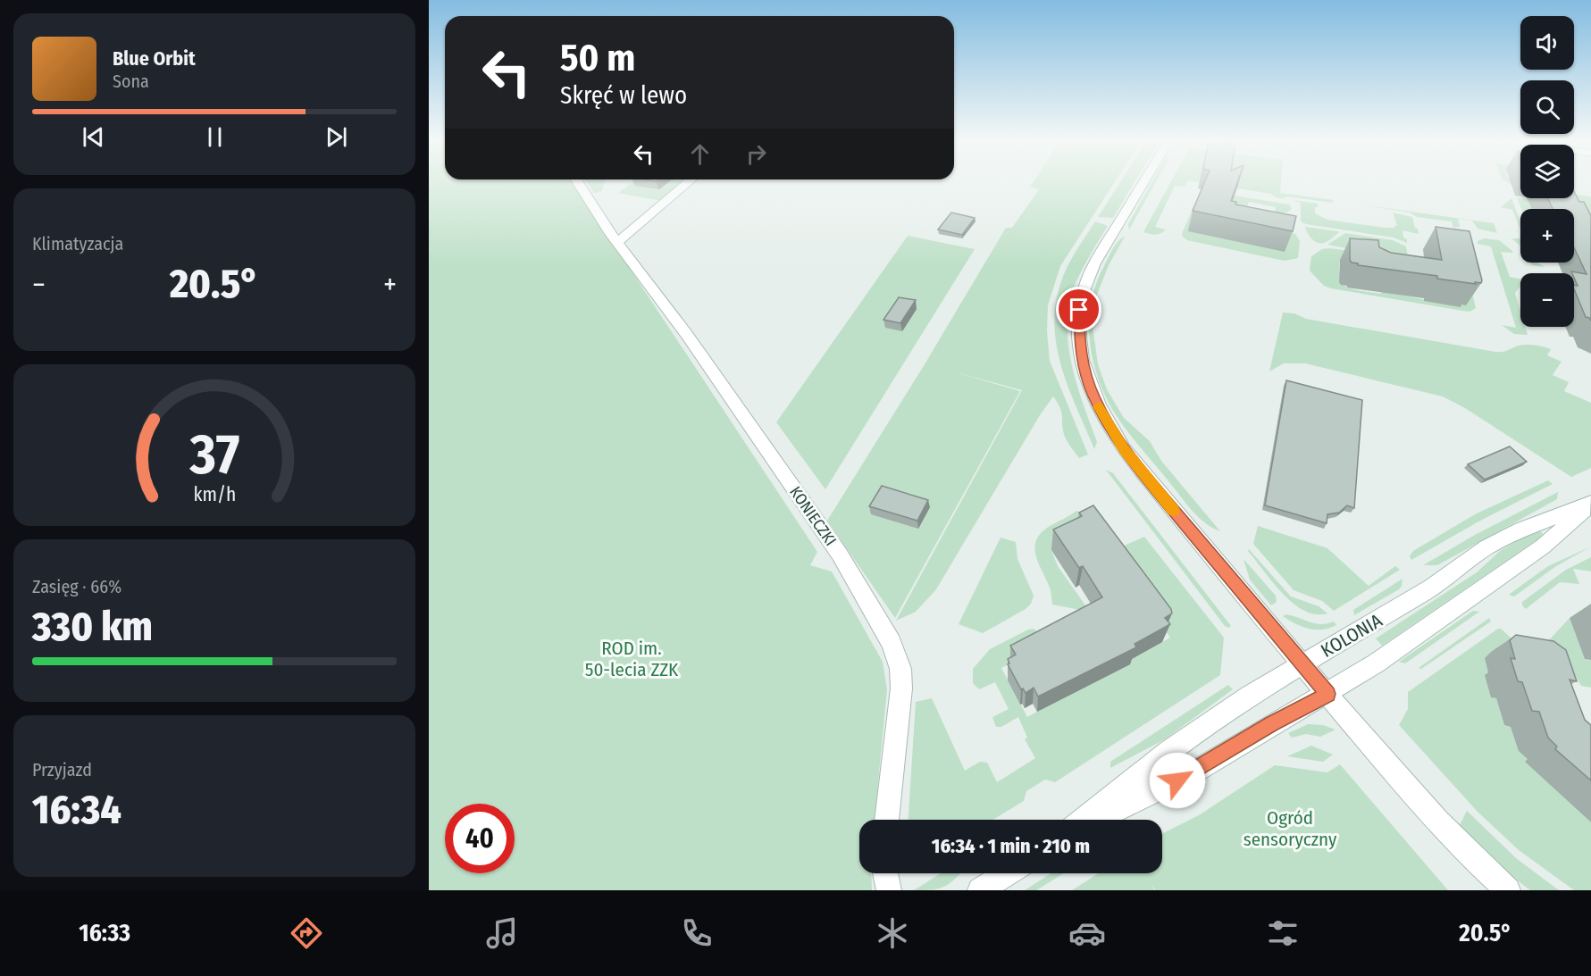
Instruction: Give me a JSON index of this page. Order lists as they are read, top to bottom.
{
  "streets": {
    "street": ["KONIECZKI", "KOLONIA"]
  },
  "parks": ["ROD im. 50-lecia ZZK", "Ogród sensoryczny"],
  "page": {
    "map_buttons": ["+", "−"],
    "turn": ["50 m", "Skręć w lewo"],
    "song": ["Blue Orbit", "Sona"],
    "tile": [
      "Klimatyzacja",
      ["Zasięg · 66%", "330 km"],
      ["Przyjazd", "16:34"]
    ],
    "heat": ["−", "20.5°", "+"],
    "limit": "40",
    "trip": "16:34 · 1 min · 210 m",
    "tabs": ["16:33", "20.5°"],
    "gauge": ["37", "km/h"]
  }
}
